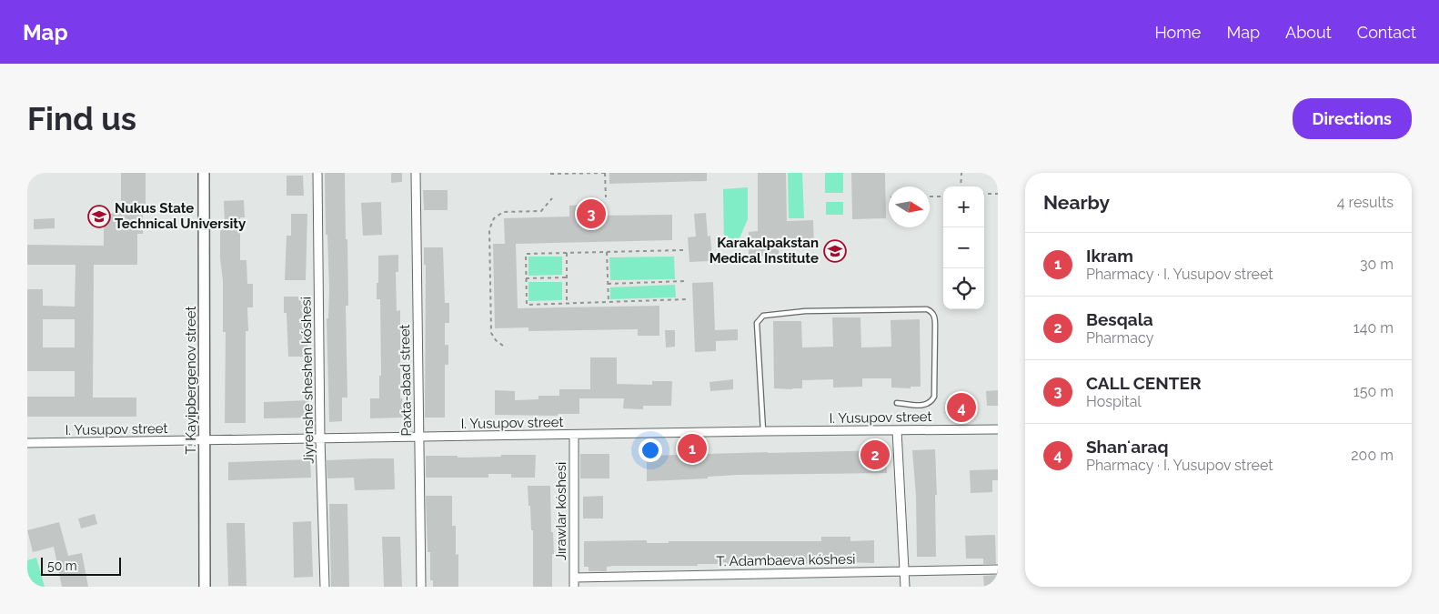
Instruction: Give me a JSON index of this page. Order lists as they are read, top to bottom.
{
  "streets": {
    "street": [
      "T. Kayipbergenov street",
      "Jiyrenshe sheshen kóshesi",
      "Paxta-abad street",
      "I. Yusupov street",
      "Jırawlar kóshesi",
      "T. Adambaeva kóshesi"
    ]
  },
  "crossings": [
    ["T. Kayipbergenov street", "I. Yusupov street"],
    ["Jiyrenshe sheshen kóshesi", "I. Yusupov street"],
    ["Paxta-abad street", "I. Yusupov street"],
    ["I. Yusupov street", "Jırawlar kóshesi"],
    ["Jırawlar kóshesi", "T. Adambaeva kóshesi"]
  ],
  "places": {
    "school or university": ["Nukus State Technical University", "Karakalpakstan Medical Institute"]
  },
  "scale_bar": "50 m",
  "north": "right",
  "page": {
    "header": "Map",
    "nav": [
      "Home",
      "Map",
      "About",
      "Contact"
    ],
    "buttons": "Directions",
    "title": "Find us",
    "heading": ["Nearby", "4 results"],
    "map_buttons": ["+", "−"],
    "pins": [
      "3",
      "4",
      "1",
      "2"
    ],
    "list": [
      {
        "mark": "1",
        "name": "Ikram",
        "note": "Pharmacy · I. Yusupov street",
        "value": "30 m"
      },
      {
        "mark": "2",
        "name": "Besqala",
        "note": "Pharmacy",
        "value": "140 m"
      },
      {
        "mark": "3",
        "name": "CALL CENTER",
        "note": "Hospital",
        "value": "150 m"
      },
      {
        "mark": "4",
        "name": "Shanʻaraq",
        "note": "Pharmacy · I. Yusupov street",
        "value": "200 m"
      }
    ],
    "scale": "50 m"
  }
}
